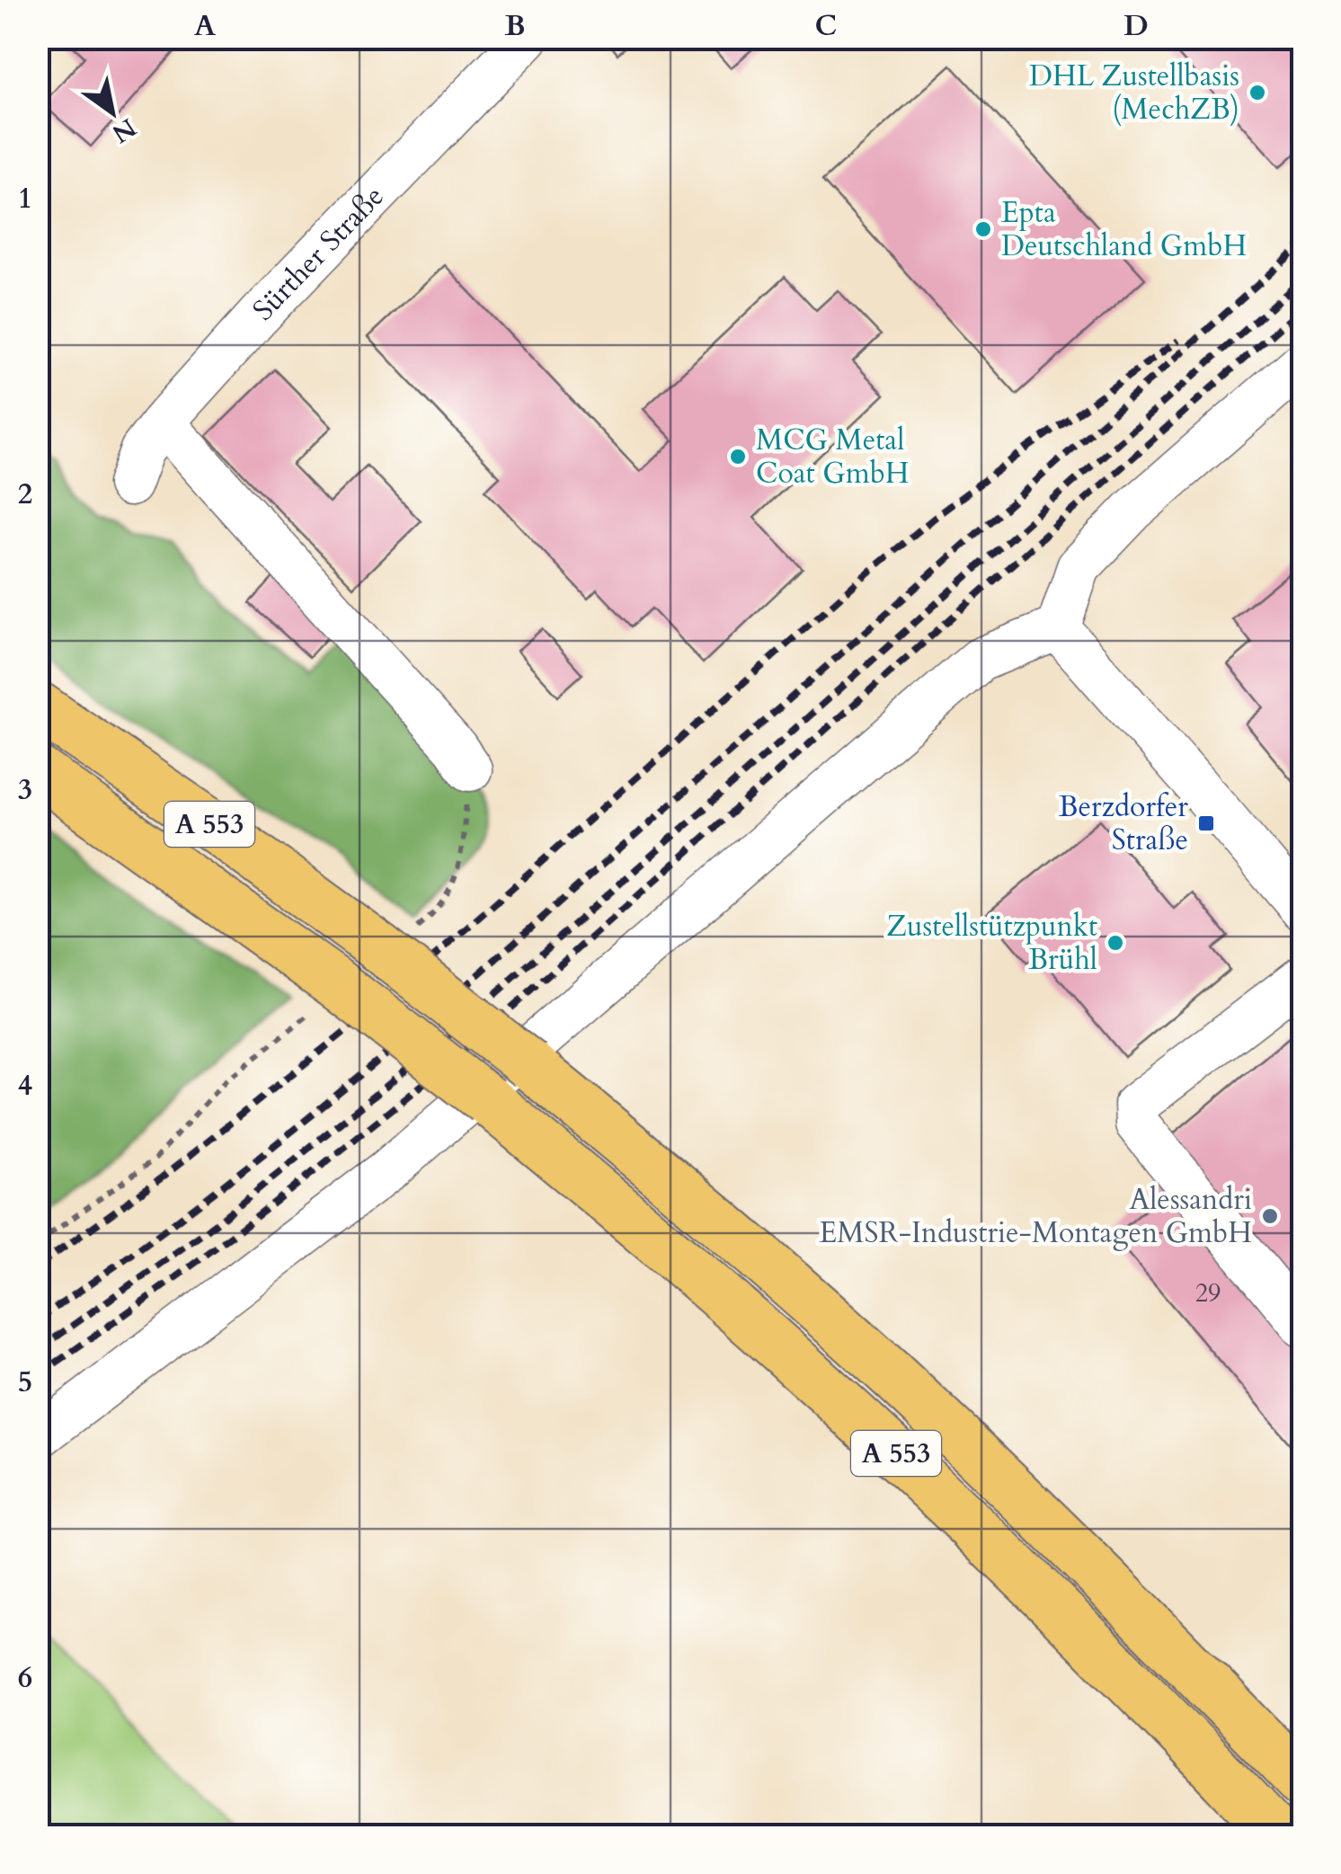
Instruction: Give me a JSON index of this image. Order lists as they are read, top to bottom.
{
  "streets": {
    "highway": ["A 553"],
    "street": ["Sürther Straße"]
  },
  "places": {
    "other": [
      "DHL Zustellbasis (MechZB)",
      "Epta Deutschland GmbH",
      "MCG Metal Coat GmbH",
      "Zustellstützpunkt Brühl",
      "Alessandri EMSR-Industrie-Montagen GmbH"
    ],
    "transit": ["Berzdorfer Straße"]
  },
  "house_numbers": ["29"],
  "north": "bottom right",
  "grid": {
    "columns": [
      "A",
      "B",
      "C",
      "D"
    ],
    "rows": [
      "1",
      "2",
      "3",
      "4",
      "5",
      "6"
    ]
  }
}
